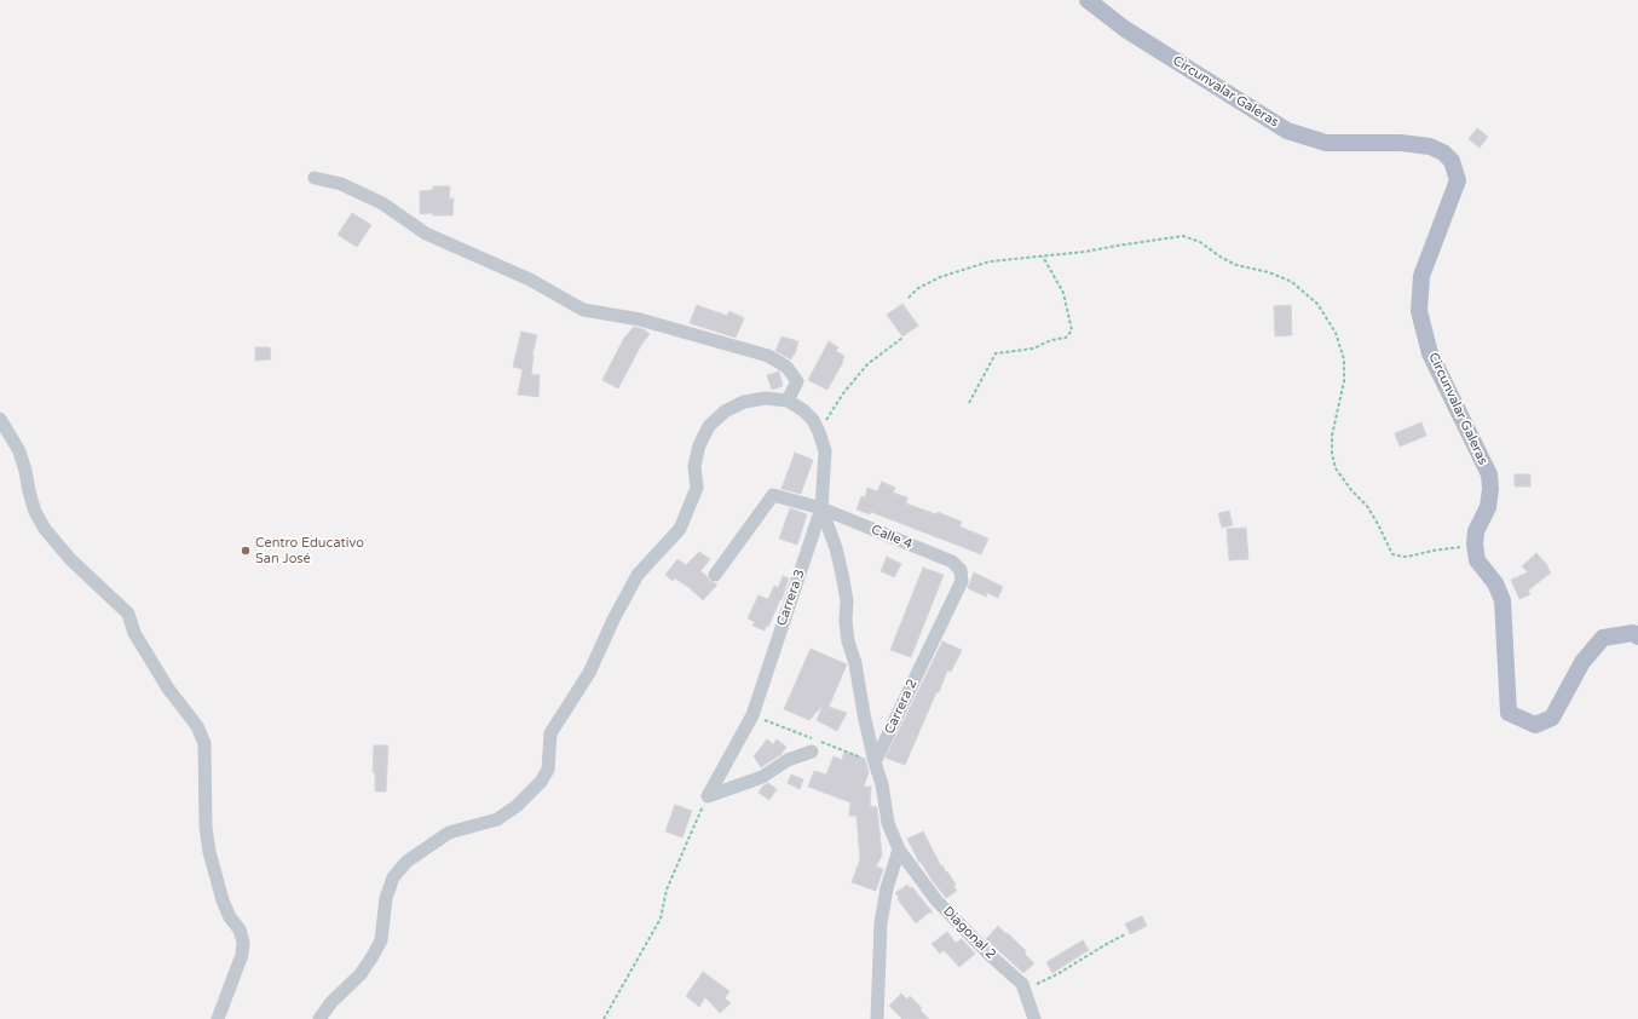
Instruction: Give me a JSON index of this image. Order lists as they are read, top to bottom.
{
  "streets": {
    "main road": ["Circunvalar Galeras"],
    "street": [
      "Calle 4",
      "Carrera 3",
      "Carrera 2",
      "Diagonal 2"
    ]
  },
  "crossings": [
    ["Calle 4", "Carrera 3"],
    ["Calle 4", "Carrera 2"]
  ],
  "places": ["Centro Educativo San José"]
}
